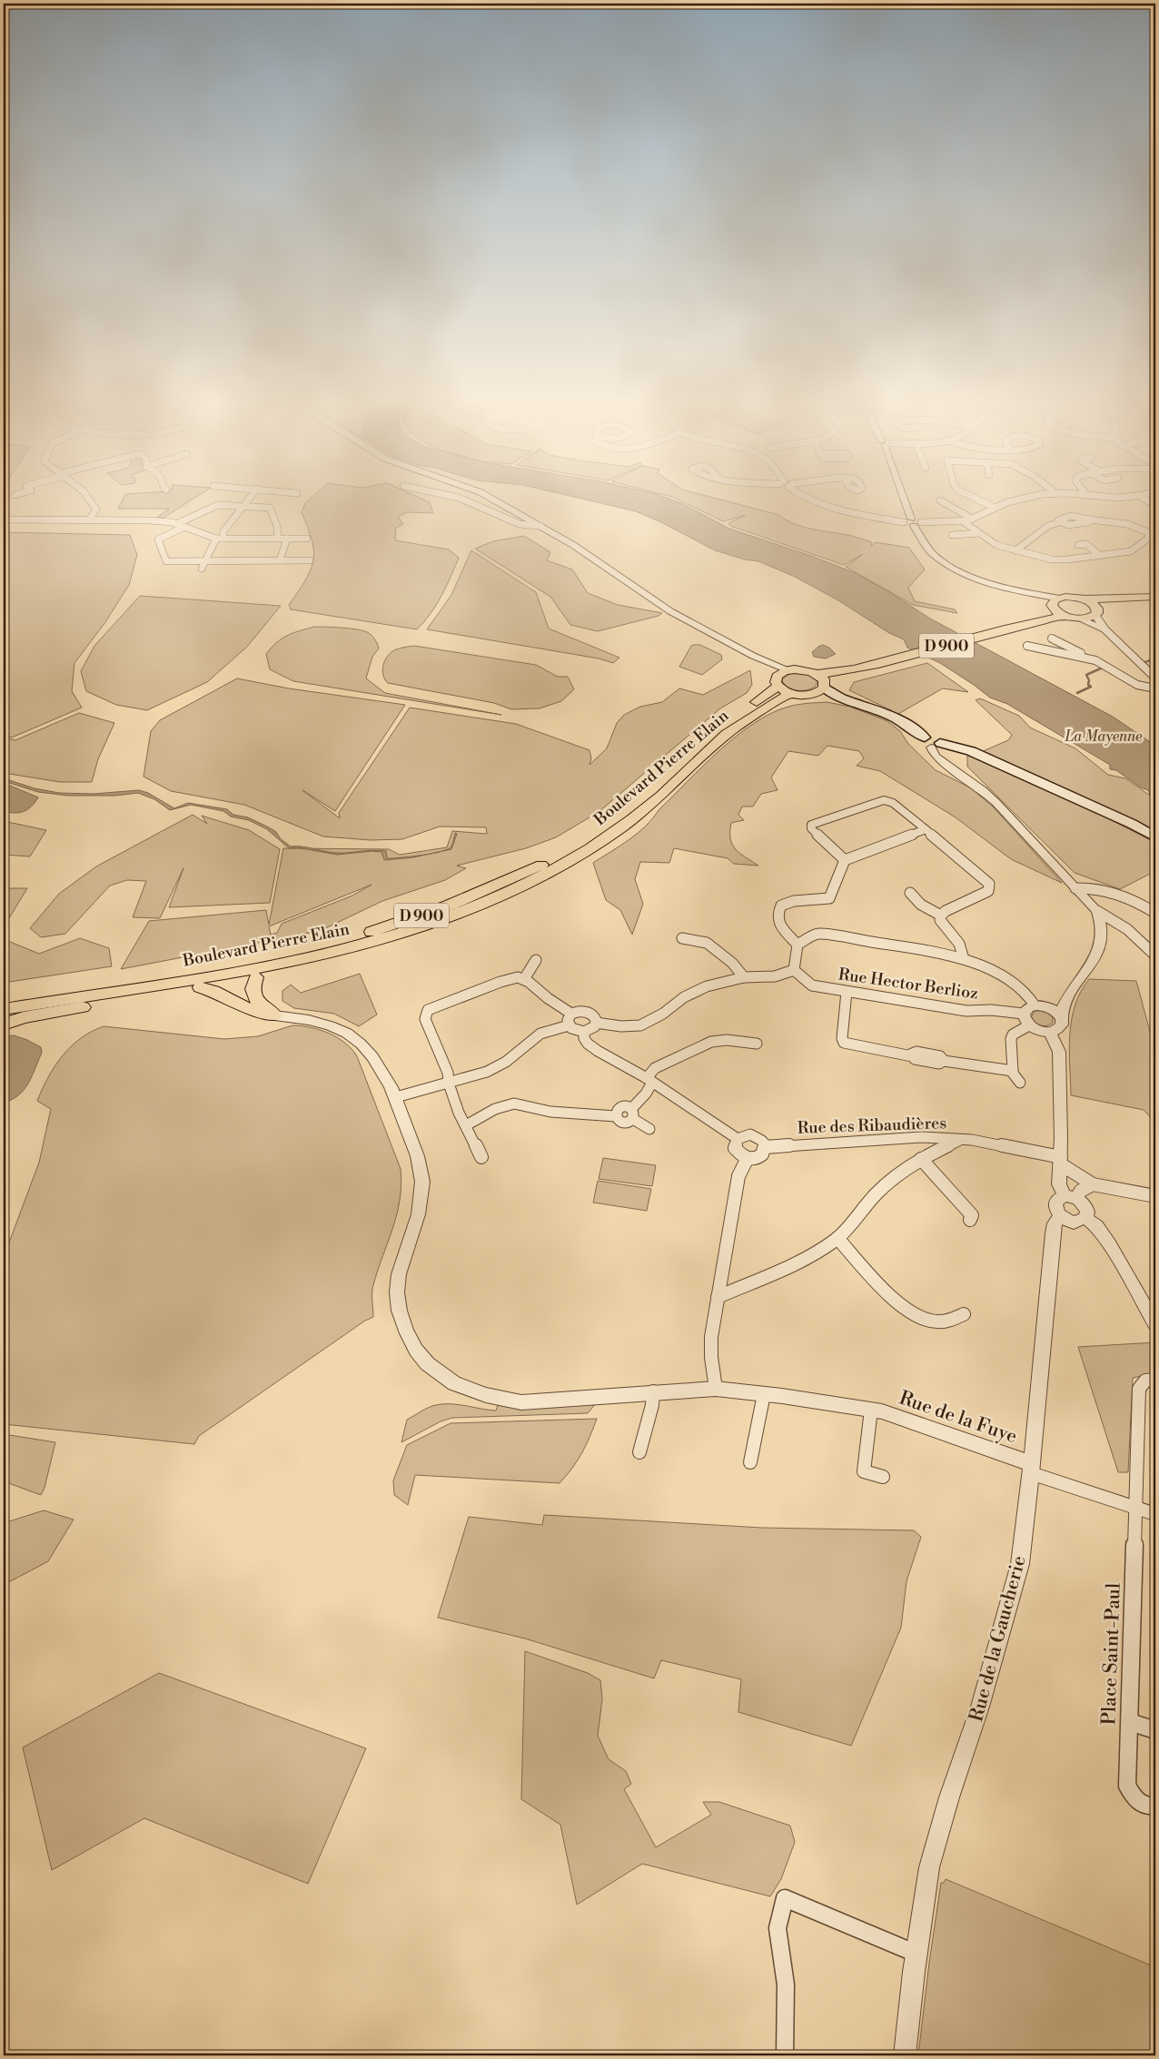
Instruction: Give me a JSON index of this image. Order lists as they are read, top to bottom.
{
  "streets": {
    "main road": ["D 900", "Boulevard Pierre Elain"],
    "street": [
      "Rue Hector Berlioz",
      "Rue des Ribaudières",
      "Rue de la Fuye",
      "Rue de la Gaucherie",
      "Place Saint-Paul"
    ]
  },
  "crossings": [
    ["Rue de la Fuye", "Rue de la Gaucherie"]
  ],
  "water": ["La Mayenne"]
}
